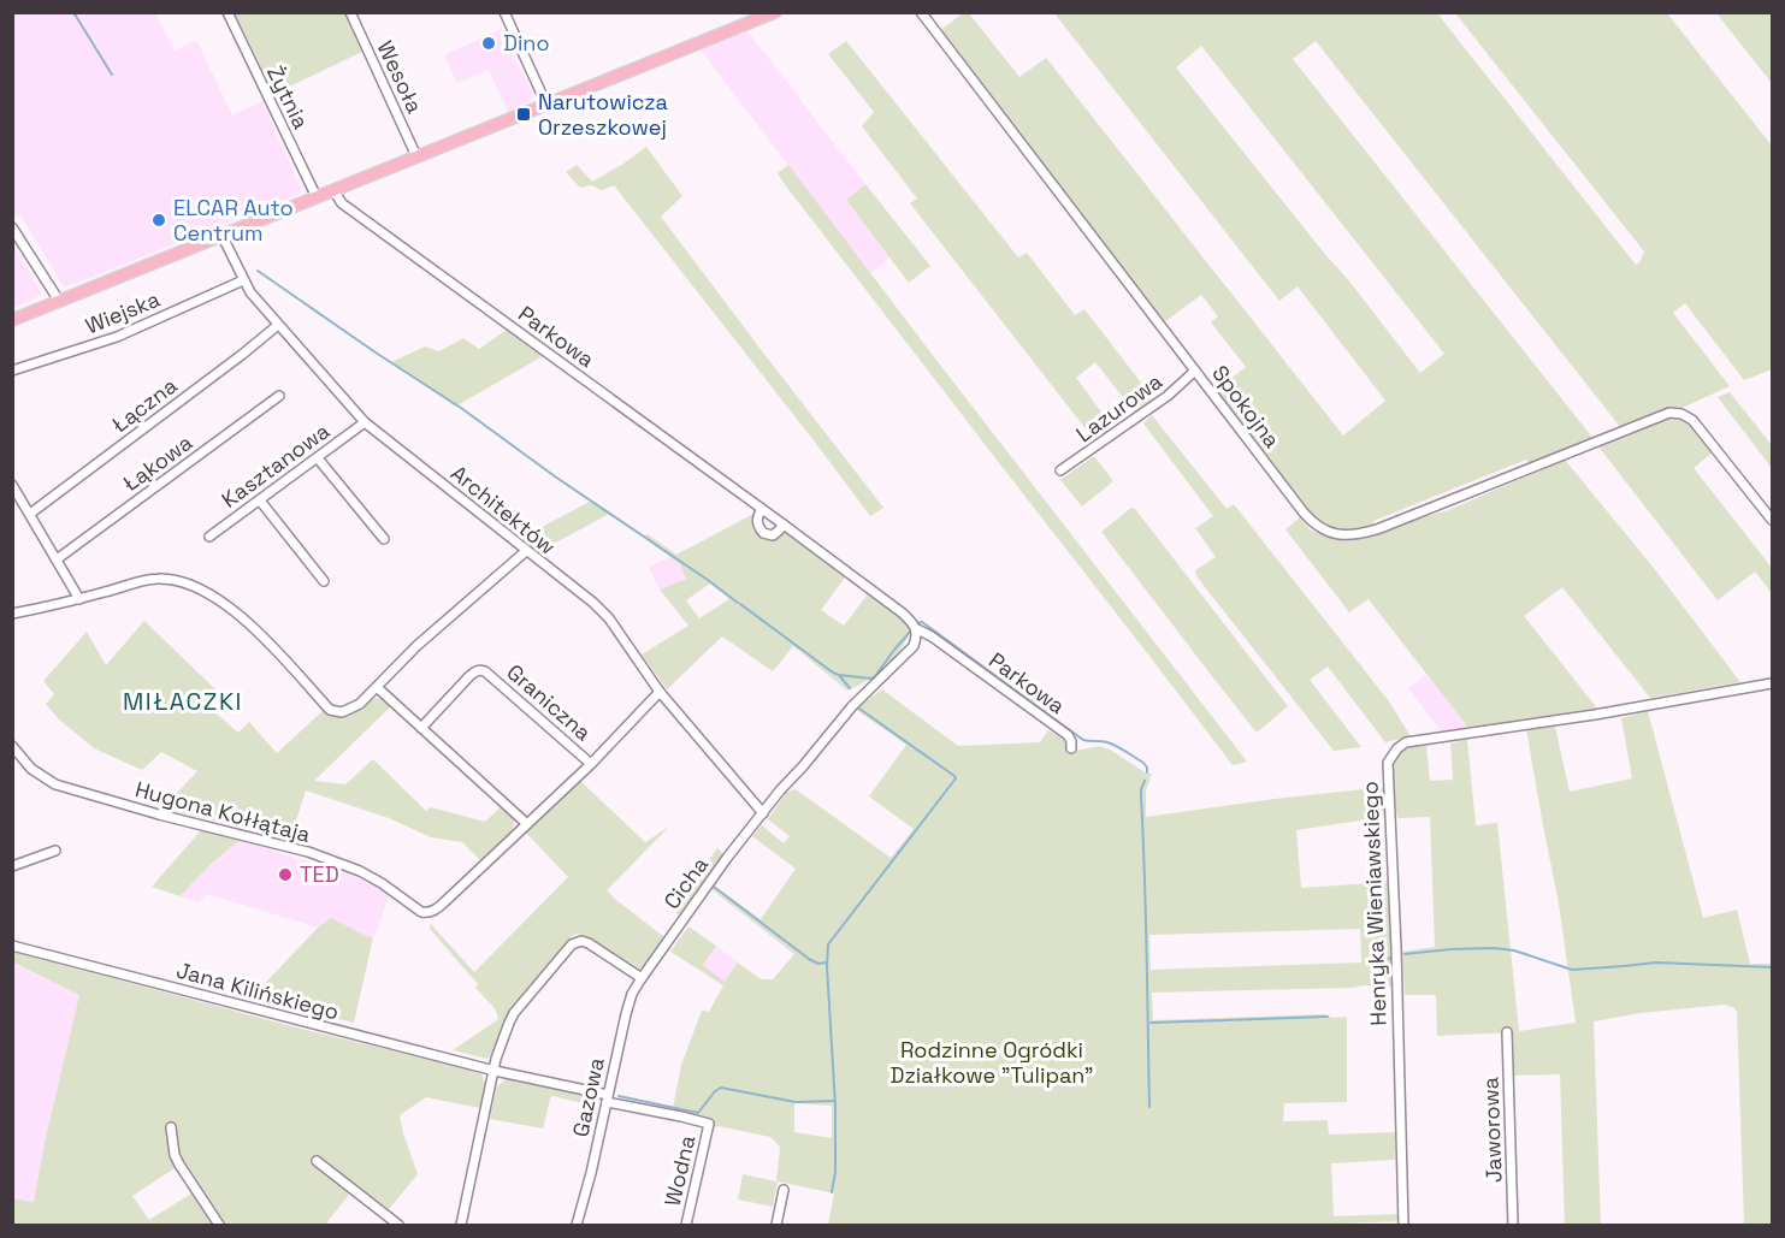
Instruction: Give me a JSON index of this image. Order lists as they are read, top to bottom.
{
  "streets": {
    "street": [
      "Wesoła",
      "Żytnia",
      "Wiejska",
      "Parkowa",
      "Łączna",
      "Spokojna",
      "Lazurowa",
      "Łąkowa",
      "Kasztanowa",
      "Architektów",
      "Graniczna",
      "Hugona Kołłątaja",
      "Cicha",
      "Henryka Wieniawskiego",
      "Jana Kilińskiego",
      "Gazowa",
      "Jaworowa",
      "Wodna"
    ]
  },
  "crossings": [
    ["Wiejska", "Architektów"],
    ["Parkowa", "Cicha"],
    ["Łączna", "Architektów"],
    ["Spokojna", "Lazurowa"],
    ["Kasztanowa", "Architektów"],
    ["Architektów", "Cicha"],
    ["Cicha", "Gazowa"],
    ["Jana Kilińskiego", "Gazowa"],
    ["Jana Kilińskiego", "Wodna"]
  ],
  "districts": ["MIŁACZKI"],
  "parks": ["Rodzinne Ogródki Działkowe \"Tulipan\""],
  "places": {
    "other": ["Dino", "ELCAR Auto Centrum", "TED"],
    "transit": ["Narutowicza Orzeszkowej"]
  }
}
